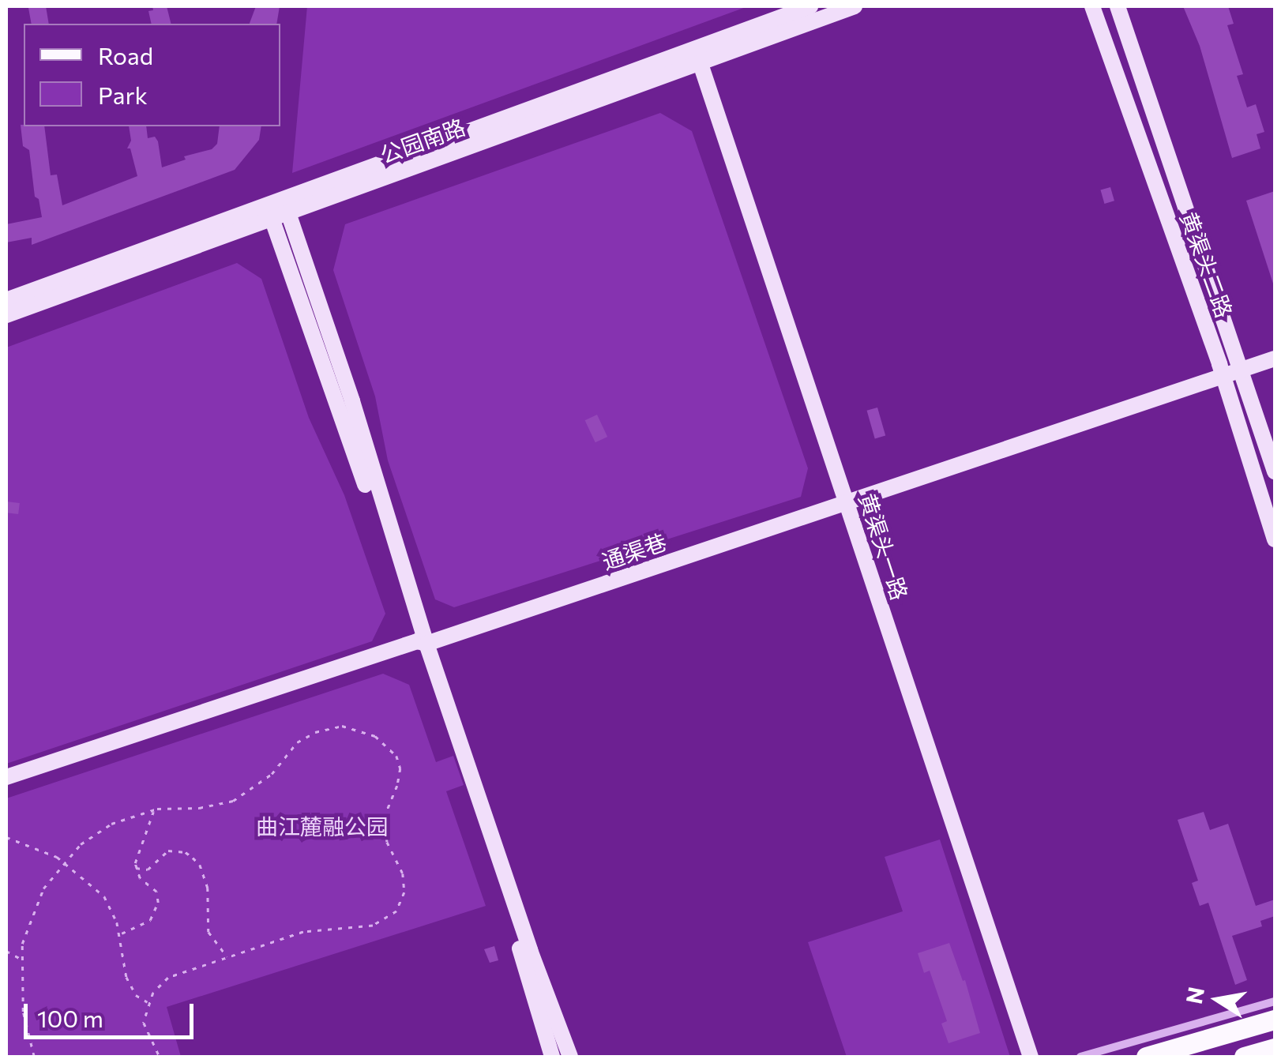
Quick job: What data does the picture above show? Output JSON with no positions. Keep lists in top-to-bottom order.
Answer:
{
  "streets": {
    "street": [
      "公园南路",
      "黄渠头二路",
      "黄渠头一路",
      "通渠巷"
    ]
  },
  "crossings": [
    ["公园南路", "黄渠头一路"],
    ["黄渠头二路", "通渠巷"],
    ["黄渠头一路", "通渠巷"]
  ],
  "parks": ["曲江麓融公园"],
  "legend": ["Road", "Park"],
  "scale_bar": "100 m",
  "north": "left"
}
